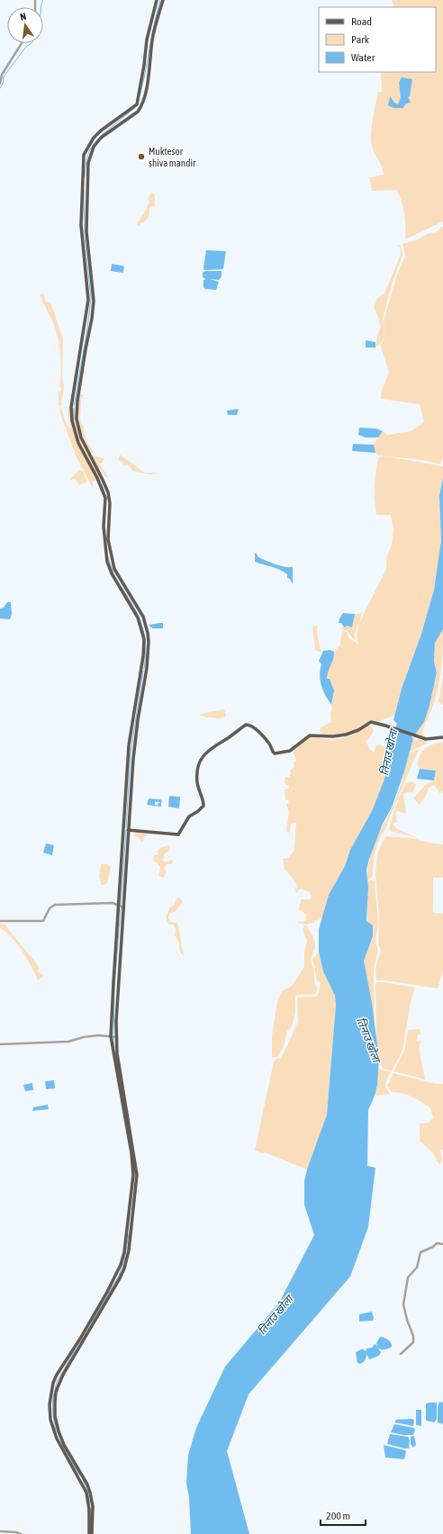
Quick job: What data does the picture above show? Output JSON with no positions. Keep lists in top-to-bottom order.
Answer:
{
  "water": ["तिनाउ खोला"],
  "places": ["Muktesor shiva mandir"],
  "legend": ["Road", "Park", "Water"],
  "scale_bar": "200 m",
  "north": "top"
}
